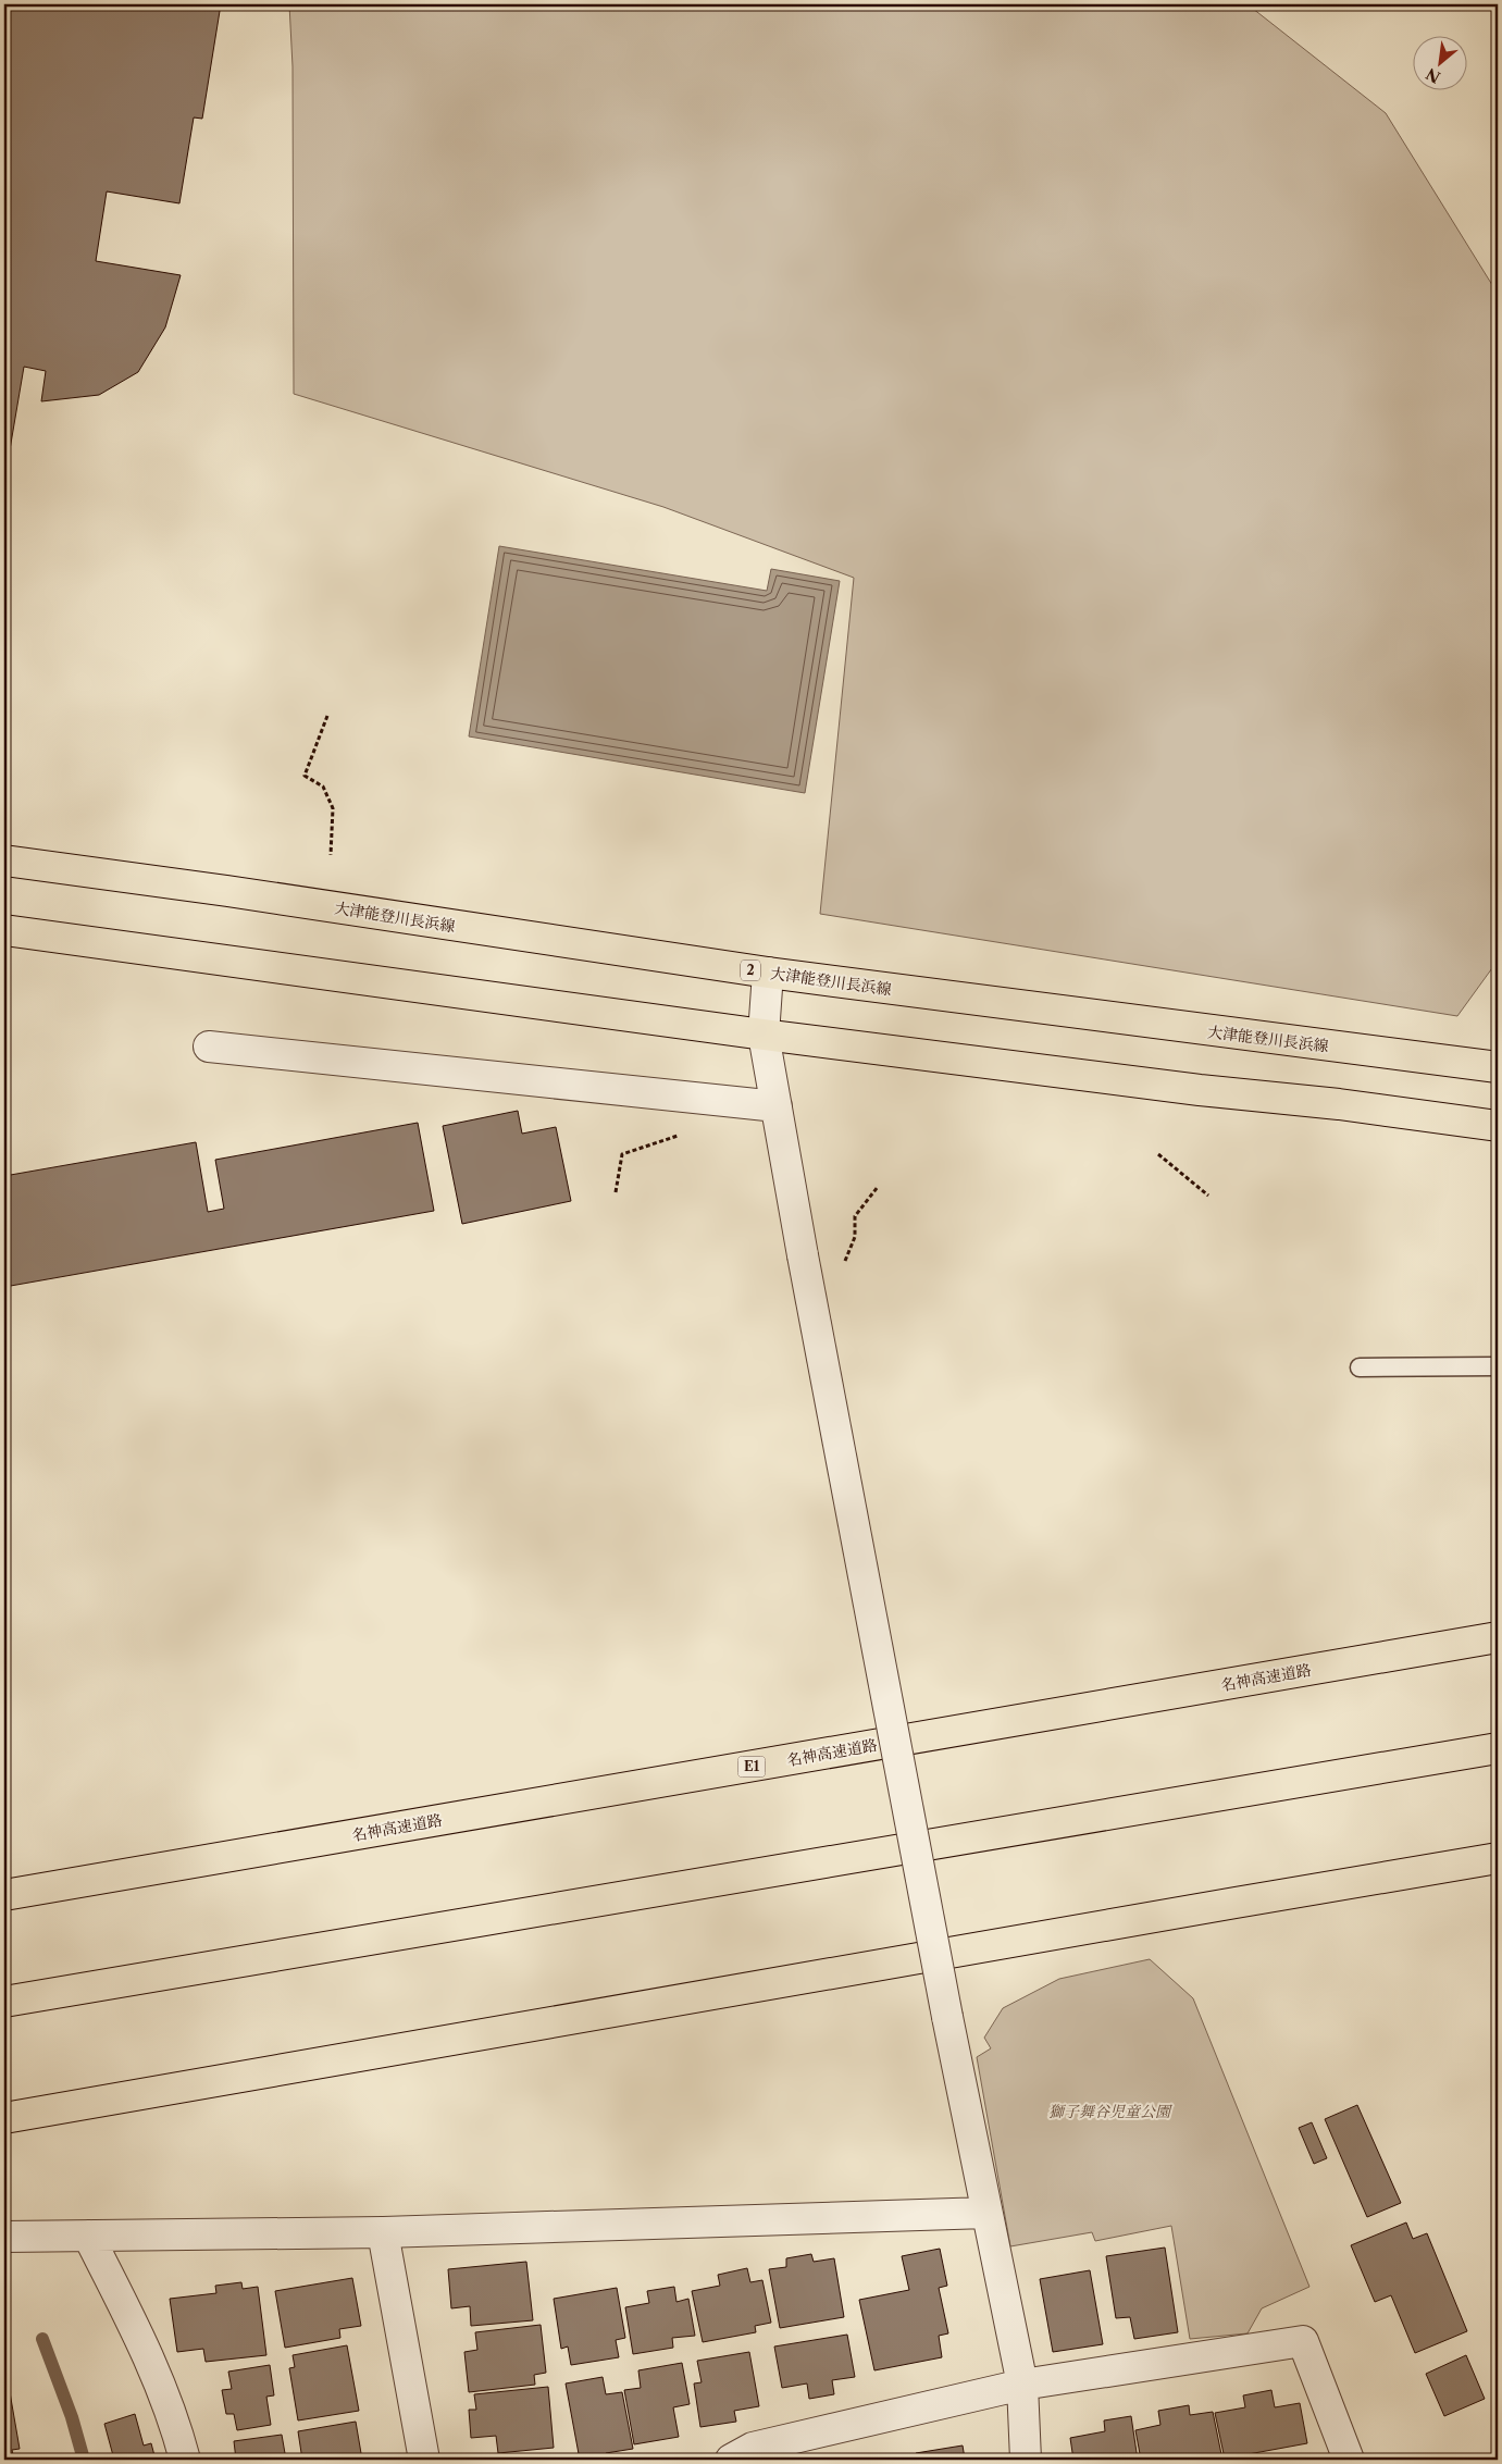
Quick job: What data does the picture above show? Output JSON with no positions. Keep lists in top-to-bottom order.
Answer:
{
  "streets": {
    "main road": [
      "大津能登川長浜線",
      "2",
      "名神高速道路",
      "E1"
    ]
  },
  "parks": ["獅子舞谷児童公園"],
  "north": "bottom left"
}
